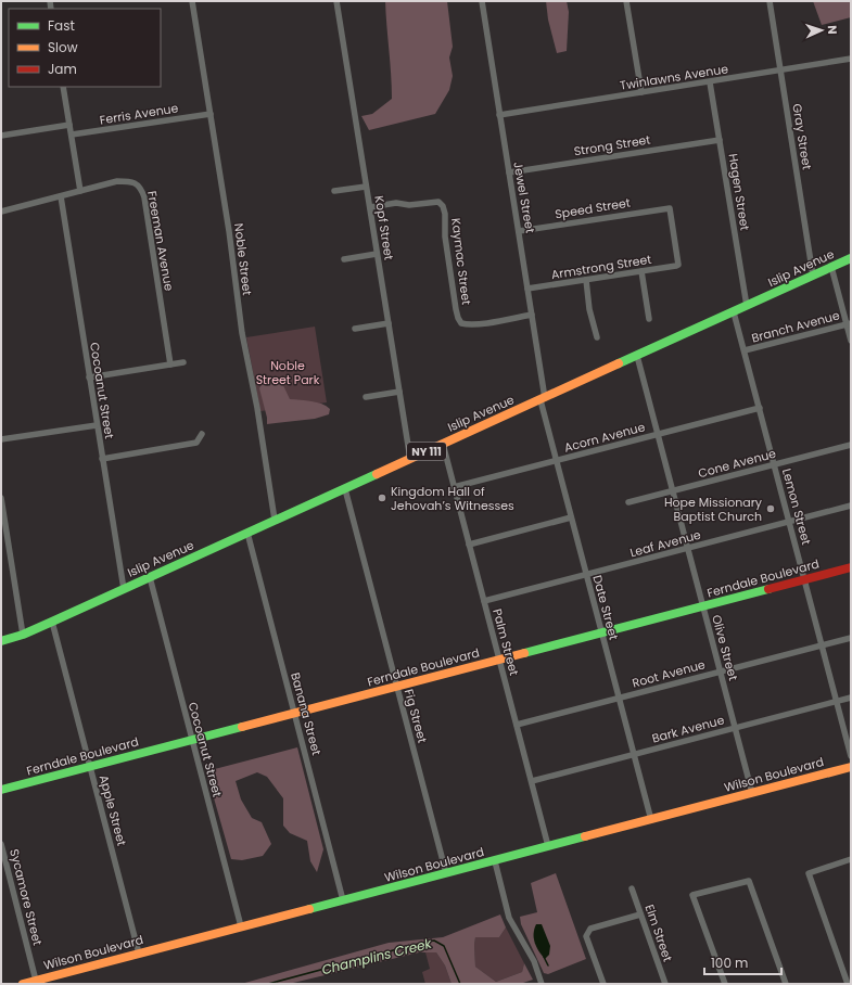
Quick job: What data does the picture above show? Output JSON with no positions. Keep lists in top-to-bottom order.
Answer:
{
  "streets": {
    "street": [
      "Twinlawns Avenue",
      "Ferris Avenue",
      "Gray Street",
      "Strong Street",
      "Hagen Street",
      "Jewel Street",
      "Speed Street",
      "Kopf Street",
      "Freeman Avenue",
      "Noble Street",
      "Kaymac Street",
      "Armstrong Street",
      "Islip Avenue",
      "Branch Avenue",
      "Cocoanut Street",
      "Acorn Avenue",
      "NY 111",
      "Cone Avenue",
      "Lemon Street",
      "Leaf Avenue",
      "Ferndale Boulevard",
      "Date Street",
      "Palm Street",
      "Olive Street",
      "Root Avenue",
      "Banana Street",
      "Fig Street",
      "Bark Avenue",
      "Wilson Boulevard",
      "Apple Street",
      "Sycamore Street",
      "Elm Street"
    ]
  },
  "crossings": [
    ["Twinlawns Avenue", "Gray Street"],
    ["Twinlawns Avenue", "Hagen Street"],
    ["Twinlawns Avenue", "Jewel Street"],
    ["Ferris Avenue", "Noble Street"],
    ["Gray Street", "Islip Avenue"],
    ["Strong Street", "Hagen Street"],
    ["Strong Street", "Jewel Street"],
    ["Hagen Street", "Islip Avenue"],
    ["Jewel Street", "Speed Street"],
    ["Jewel Street", "Kaymac Street"],
    ["Jewel Street", "Armstrong Street"],
    ["Jewel Street", "Islip Avenue"],
    ["Jewel Street", "Date Street"],
    ["Speed Street", "Armstrong Street"],
    ["Kopf Street", "Kaymac Street"],
    ["Kopf Street", "Islip Avenue"],
    ["Freeman Avenue", "Cocoanut Street"],
    ["Noble Street", "Islip Avenue"],
    ["Islip Avenue", "Cocoanut Street"],
    ["Islip Avenue", "Lemon Street"],
    ["Islip Avenue", "Date Street"],
    ["Islip Avenue", "Palm Street"],
    ["Islip Avenue", "Olive Street"],
    ["Islip Avenue", "Banana Street"],
    ["Islip Avenue", "Fig Street"],
    ["Islip Avenue", "Apple Street"],
    ["Branch Avenue", "Lemon Street"],
    ["Cocoanut Street", "Ferndale Boulevard"],
    ["Cocoanut Street", "Wilson Boulevard"],
    ["Acorn Avenue", "Lemon Street"],
    ["Acorn Avenue", "Date Street"],
    ["Acorn Avenue", "Palm Street"],
    ["Acorn Avenue", "Olive Street"],
    ["Cone Avenue", "Lemon Street"],
    ["Cone Avenue", "Olive Street"],
    ["Lemon Street", "Leaf Avenue"],
    ["Lemon Street", "Ferndale Boulevard"],
    ["Lemon Street", "Root Avenue"],
    ["Lemon Street", "Bark Avenue"],
    ["Leaf Avenue", "Date Street"],
    ["Leaf Avenue", "Palm Street"],
    ["Leaf Avenue", "Olive Street"],
    ["Ferndale Boulevard", "Date Street"],
    ["Ferndale Boulevard", "Palm Street"],
    ["Ferndale Boulevard", "Olive Street"],
    ["Ferndale Boulevard", "Banana Street"],
    ["Ferndale Boulevard", "Fig Street"],
    ["Ferndale Boulevard", "Apple Street"],
    ["Date Street", "Root Avenue"],
    ["Date Street", "Bark Avenue"],
    ["Date Street", "Wilson Boulevard"],
    ["Palm Street", "Root Avenue"],
    ["Palm Street", "Bark Avenue"],
    ["Palm Street", "Wilson Boulevard"],
    ["Olive Street", "Root Avenue"],
    ["Olive Street", "Bark Avenue"],
    ["Olive Street", "Wilson Boulevard"],
    ["Banana Street", "Wilson Boulevard"],
    ["Fig Street", "Wilson Boulevard"],
    ["Wilson Boulevard", "Apple Street"],
    ["Wilson Boulevard", "Sycamore Street"]
  ],
  "water": ["Champlins Creek"],
  "parks": ["Noble Street Park"],
  "places": ["Kingdom Hall of Jehovah’s Witnesses", "Hope Missionary Baptist Church"],
  "legend": ["Fast", "Slow", "Jam"],
  "scale_bar": "100 m",
  "north": "right"
}
